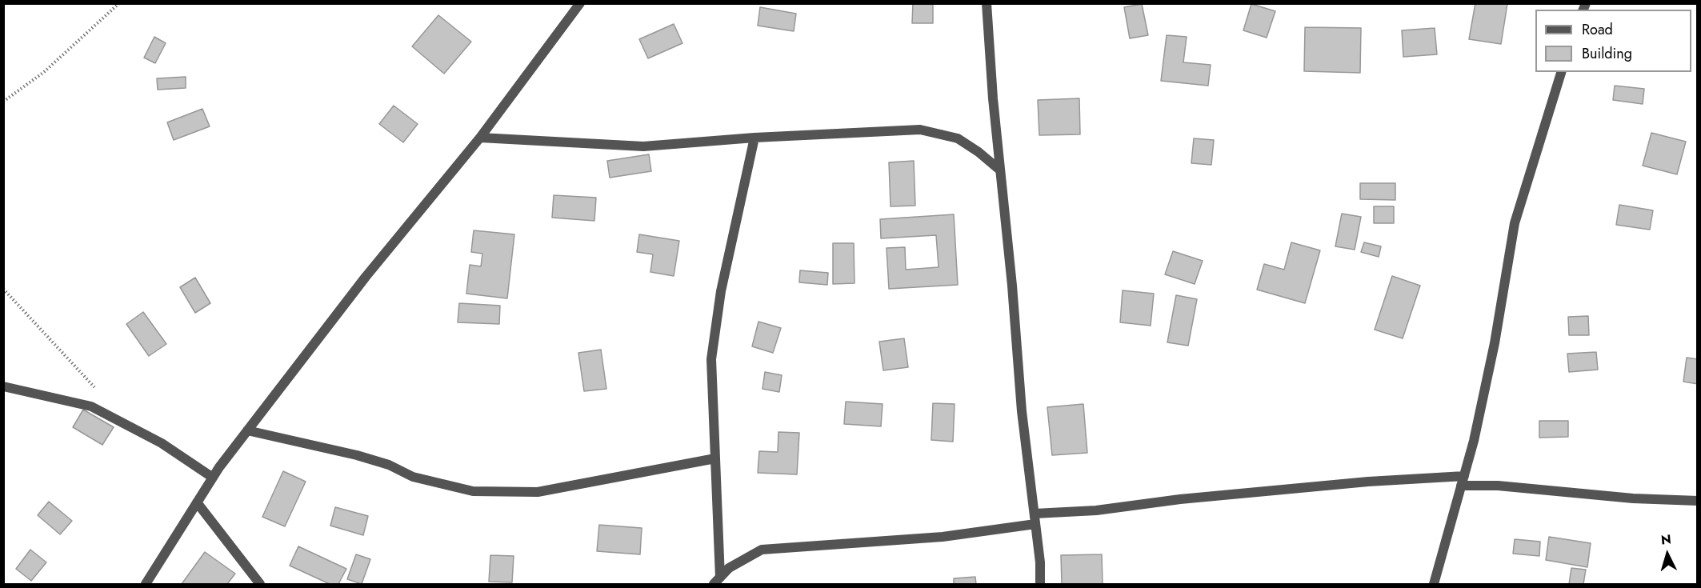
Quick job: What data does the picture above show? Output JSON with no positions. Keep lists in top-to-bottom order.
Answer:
{
  "legend": ["Road", "Building"],
  "north": "top"
}
